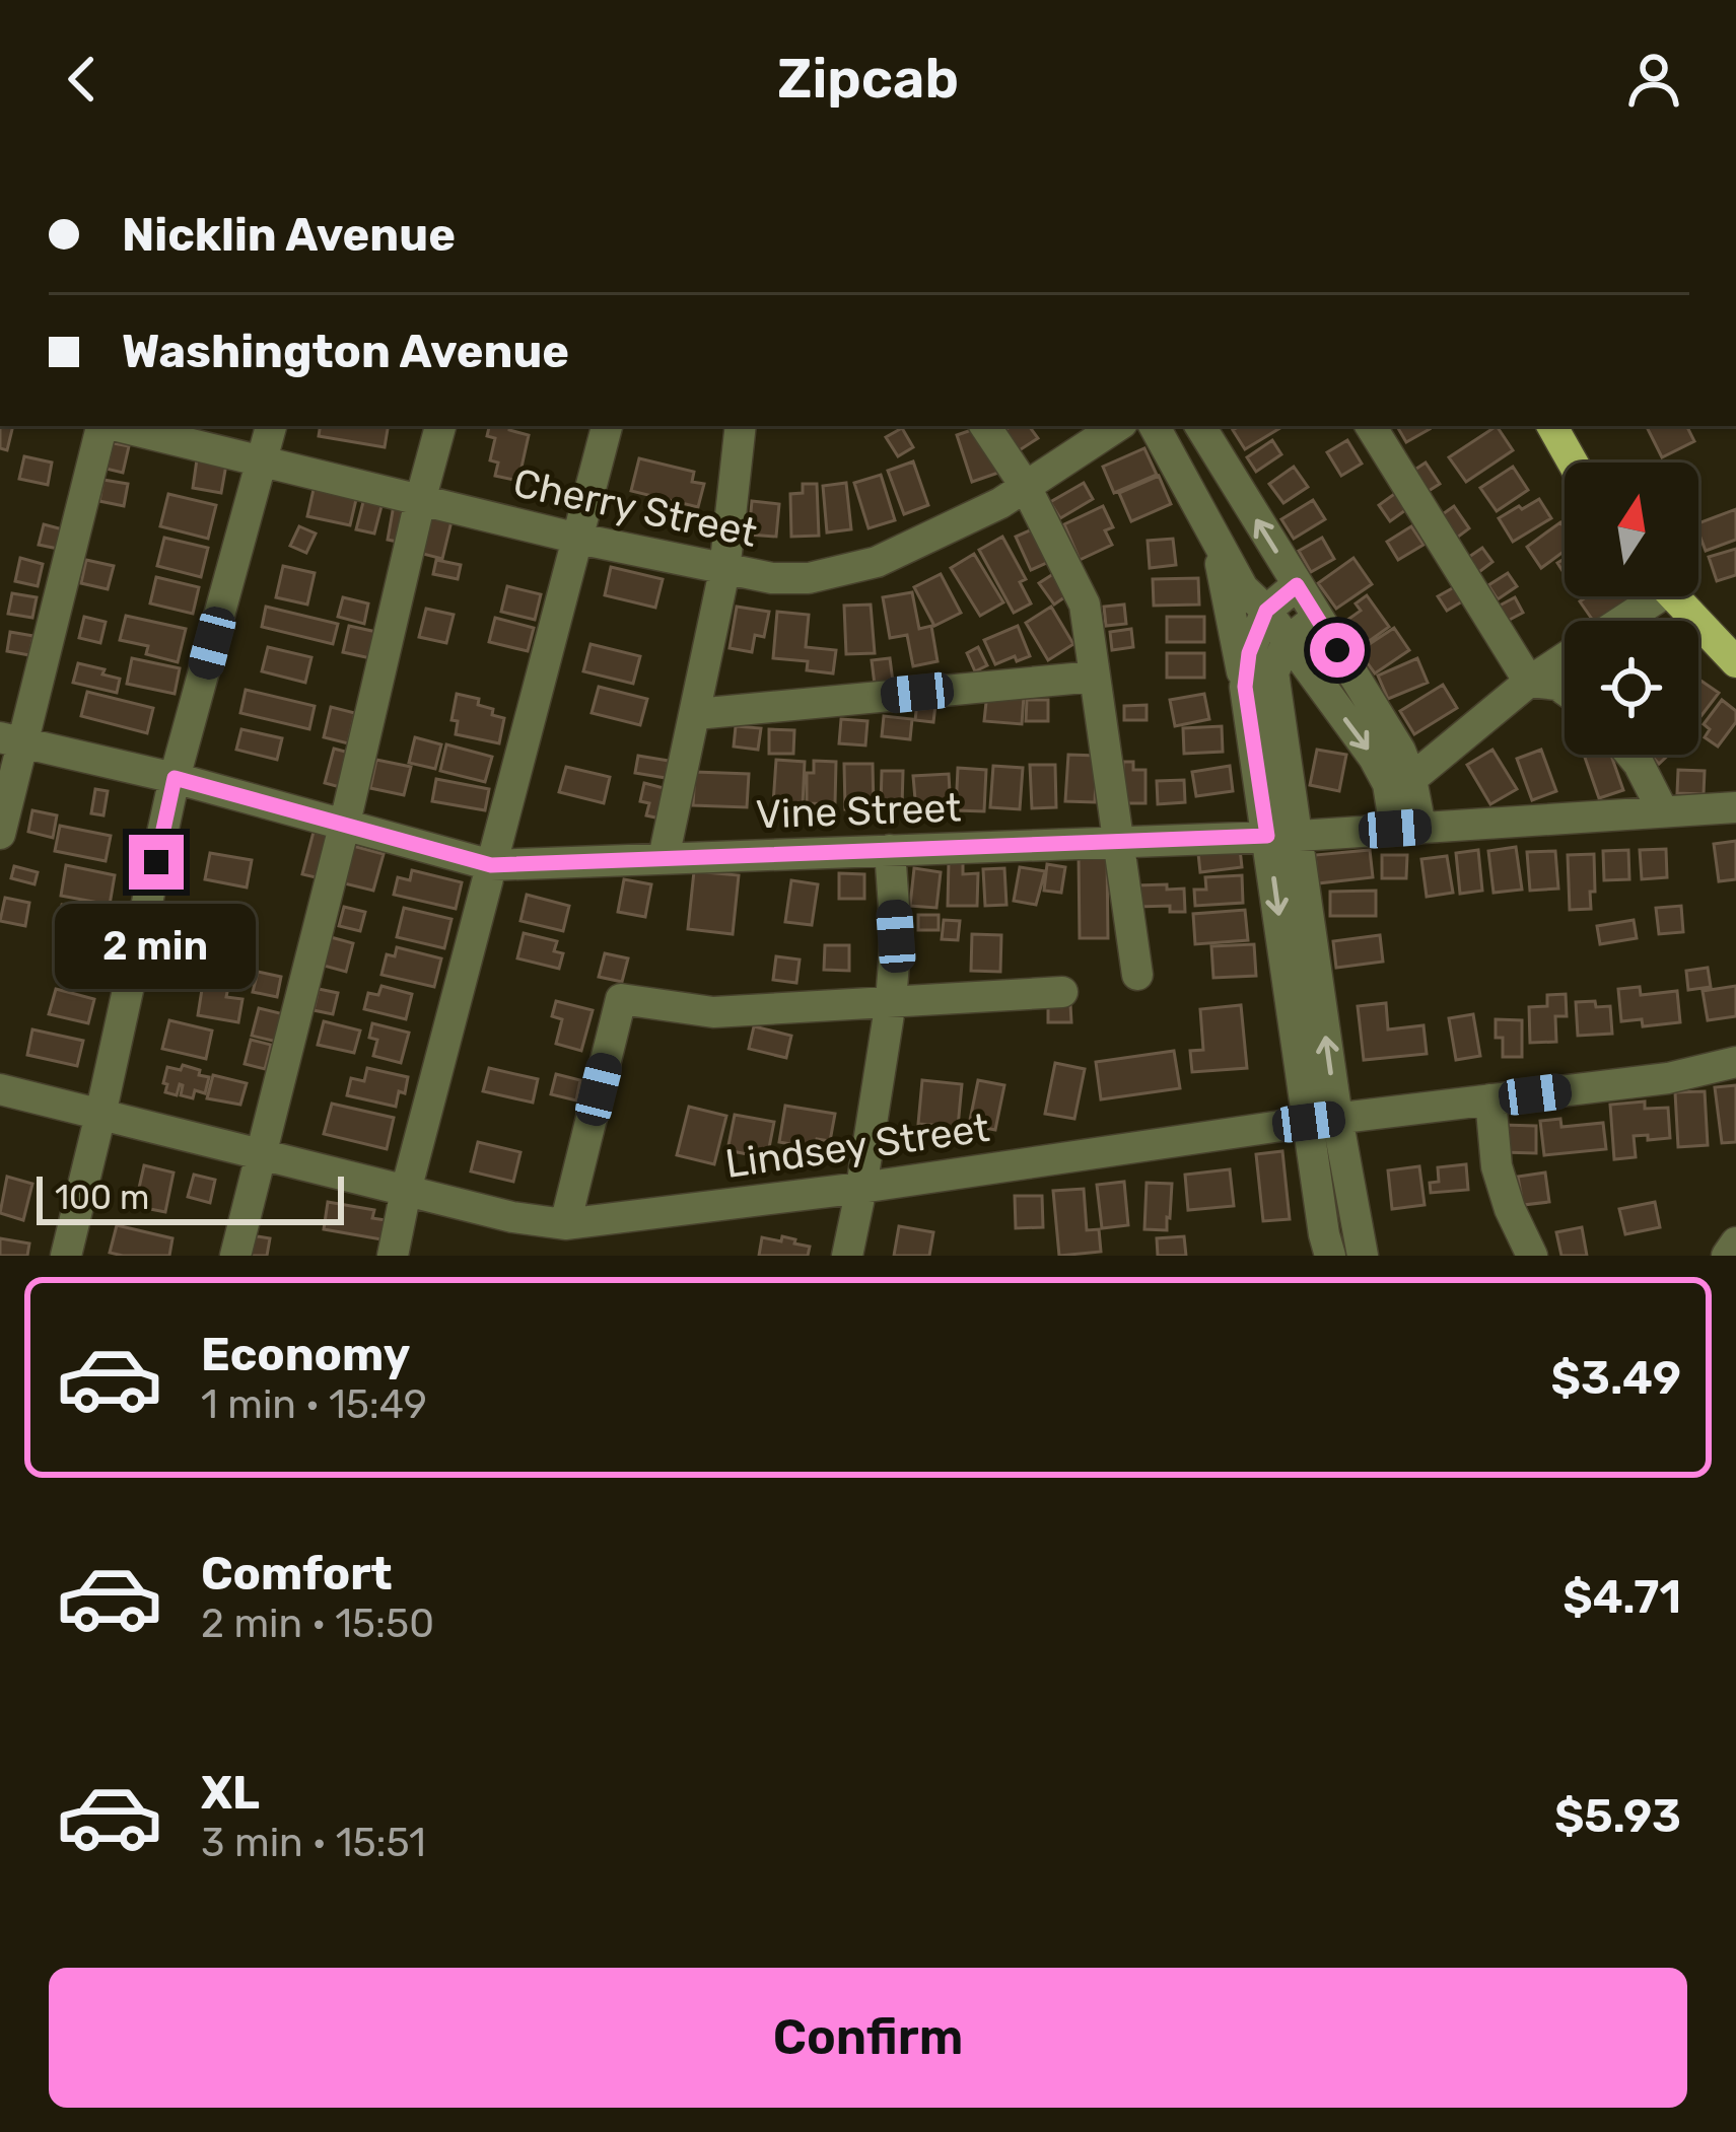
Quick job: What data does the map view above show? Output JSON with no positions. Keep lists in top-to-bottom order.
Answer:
{
  "streets": {
    "street": ["Cherry Street", "Vine Street", "Lindsey Street"]
  },
  "scale_bar": "100 m",
  "north": "top",
  "page": {
    "header": "Zipcab",
    "banner": ["Nicklin Avenue", "Washington Avenue"],
    "bubble": "2 min",
    "scale": "100 m",
    "list": [
      {
        "name": "Economy",
        "note": "1 min · 15:49",
        "value": "$3.49"
      },
      {
        "name": "Comfort",
        "note": "2 min · 15:50",
        "value": "$4.71"
      },
      {
        "name": "XL",
        "note": "3 min · 15:51",
        "value": "$5.93"
      }
    ],
    "buttons": "Confirm"
  }
}
